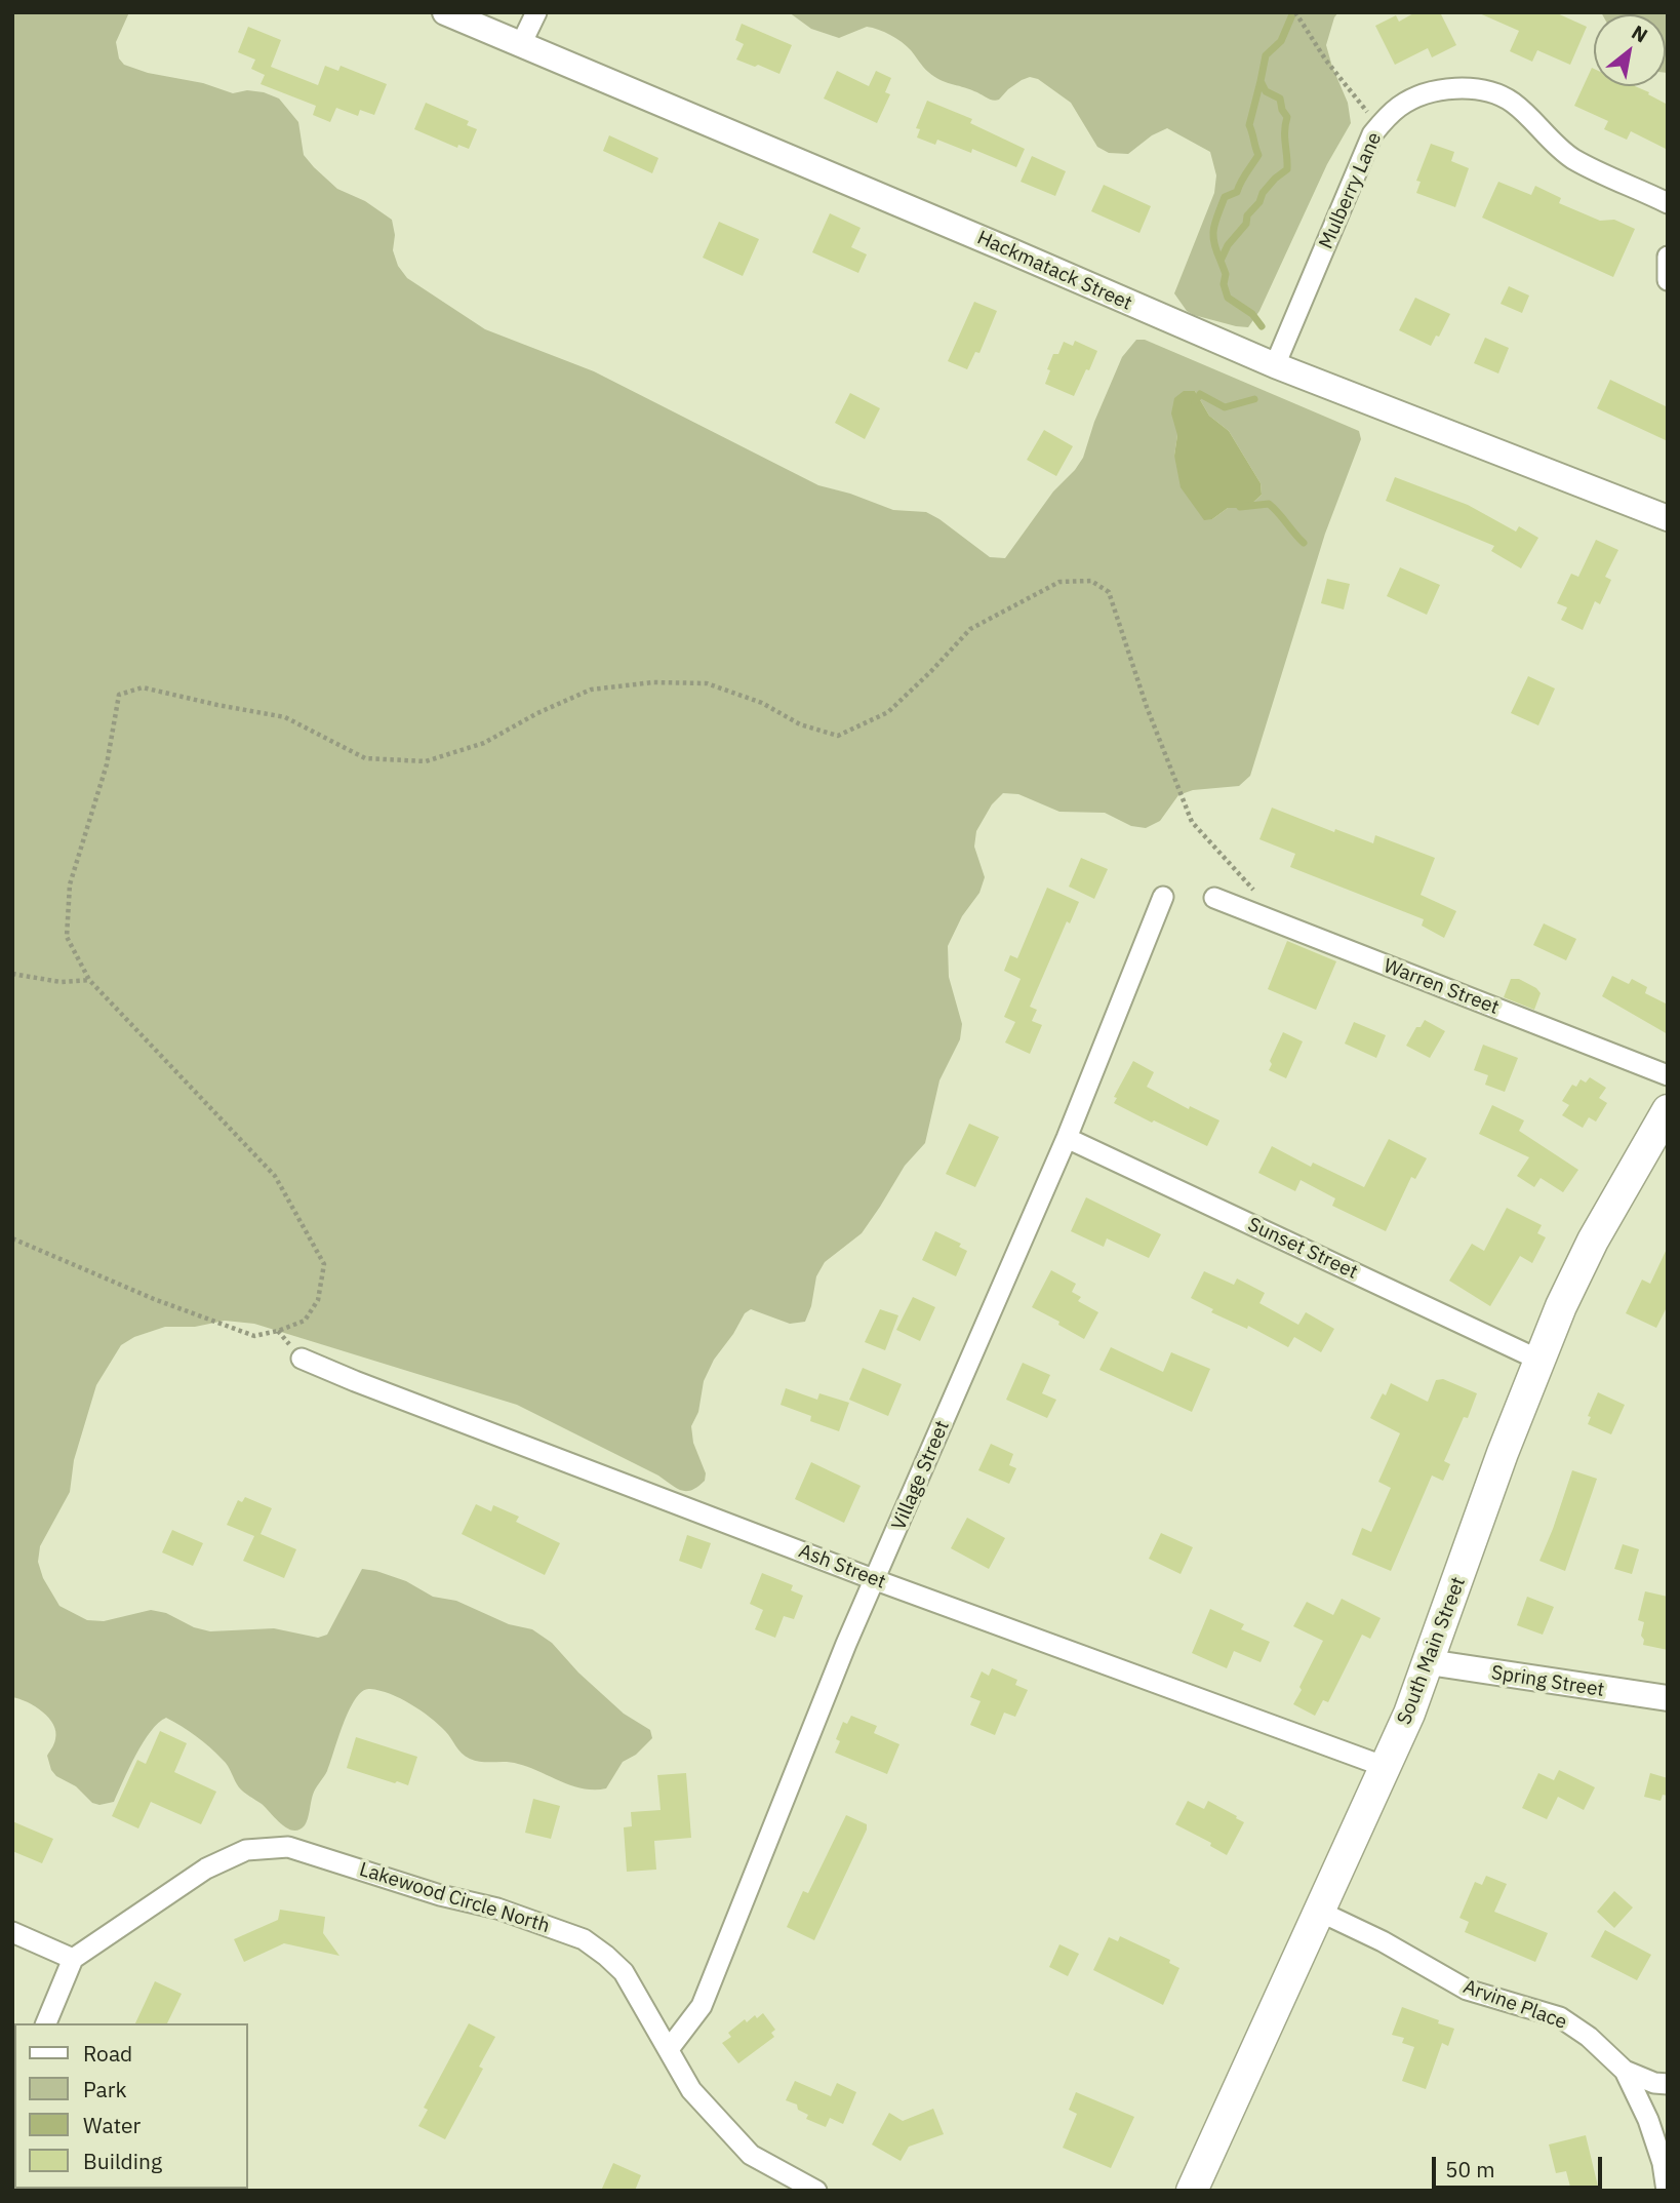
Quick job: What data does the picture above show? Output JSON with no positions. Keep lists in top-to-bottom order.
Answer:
{
  "streets": {
    "main road": ["South Main Street"],
    "street": [
      "Mulberry Lane",
      "Hackmatack Street",
      "Warren Street",
      "Sunset Street",
      "Village Street",
      "Ash Street",
      "Spring Street",
      "Lakewood Circle North",
      "Arvine Place"
    ]
  },
  "crossings": [
    ["Mulberry Lane", "Hackmatack Street"],
    ["Sunset Street", "Village Street"],
    ["Sunset Street", "South Main Street"],
    ["Village Street", "Ash Street"],
    ["Village Street", "Lakewood Circle North"],
    ["Ash Street", "South Main Street"],
    ["South Main Street", "Spring Street"],
    ["South Main Street", "Arvine Place"]
  ],
  "legend": [
    "Road",
    "Park",
    "Water",
    "Building"
  ],
  "scale_bar": "50 m",
  "north": "top right"
}
